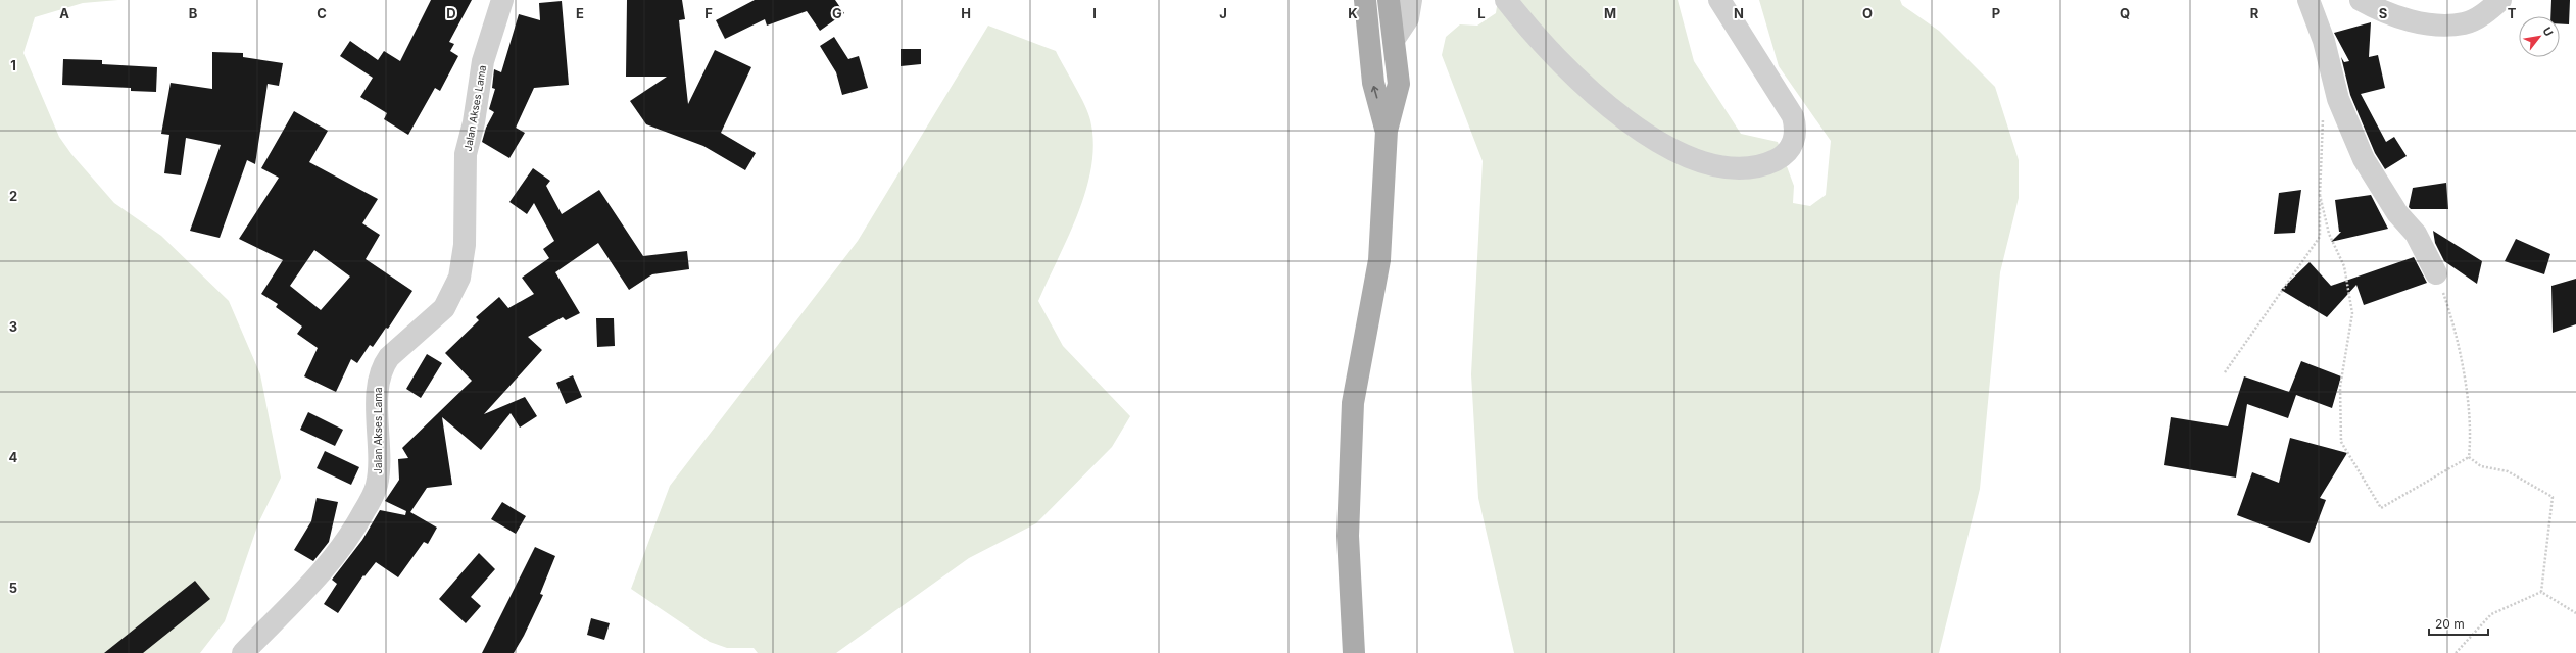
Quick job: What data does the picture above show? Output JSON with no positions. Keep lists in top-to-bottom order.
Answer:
{
  "streets": {
    "street": ["Jalan Akses Lama"]
  },
  "scale_bar": "20 m",
  "north": "top right",
  "grid": {
    "columns": [
      "A",
      "B",
      "C",
      "D",
      "E",
      "F",
      "G",
      "H",
      "I",
      "J",
      "K",
      "L",
      "M",
      "N",
      "O",
      "P",
      "Q",
      "R",
      "S",
      "T"
    ],
    "rows": [
      "1",
      "2",
      "3",
      "4",
      "5"
    ]
  }
}
